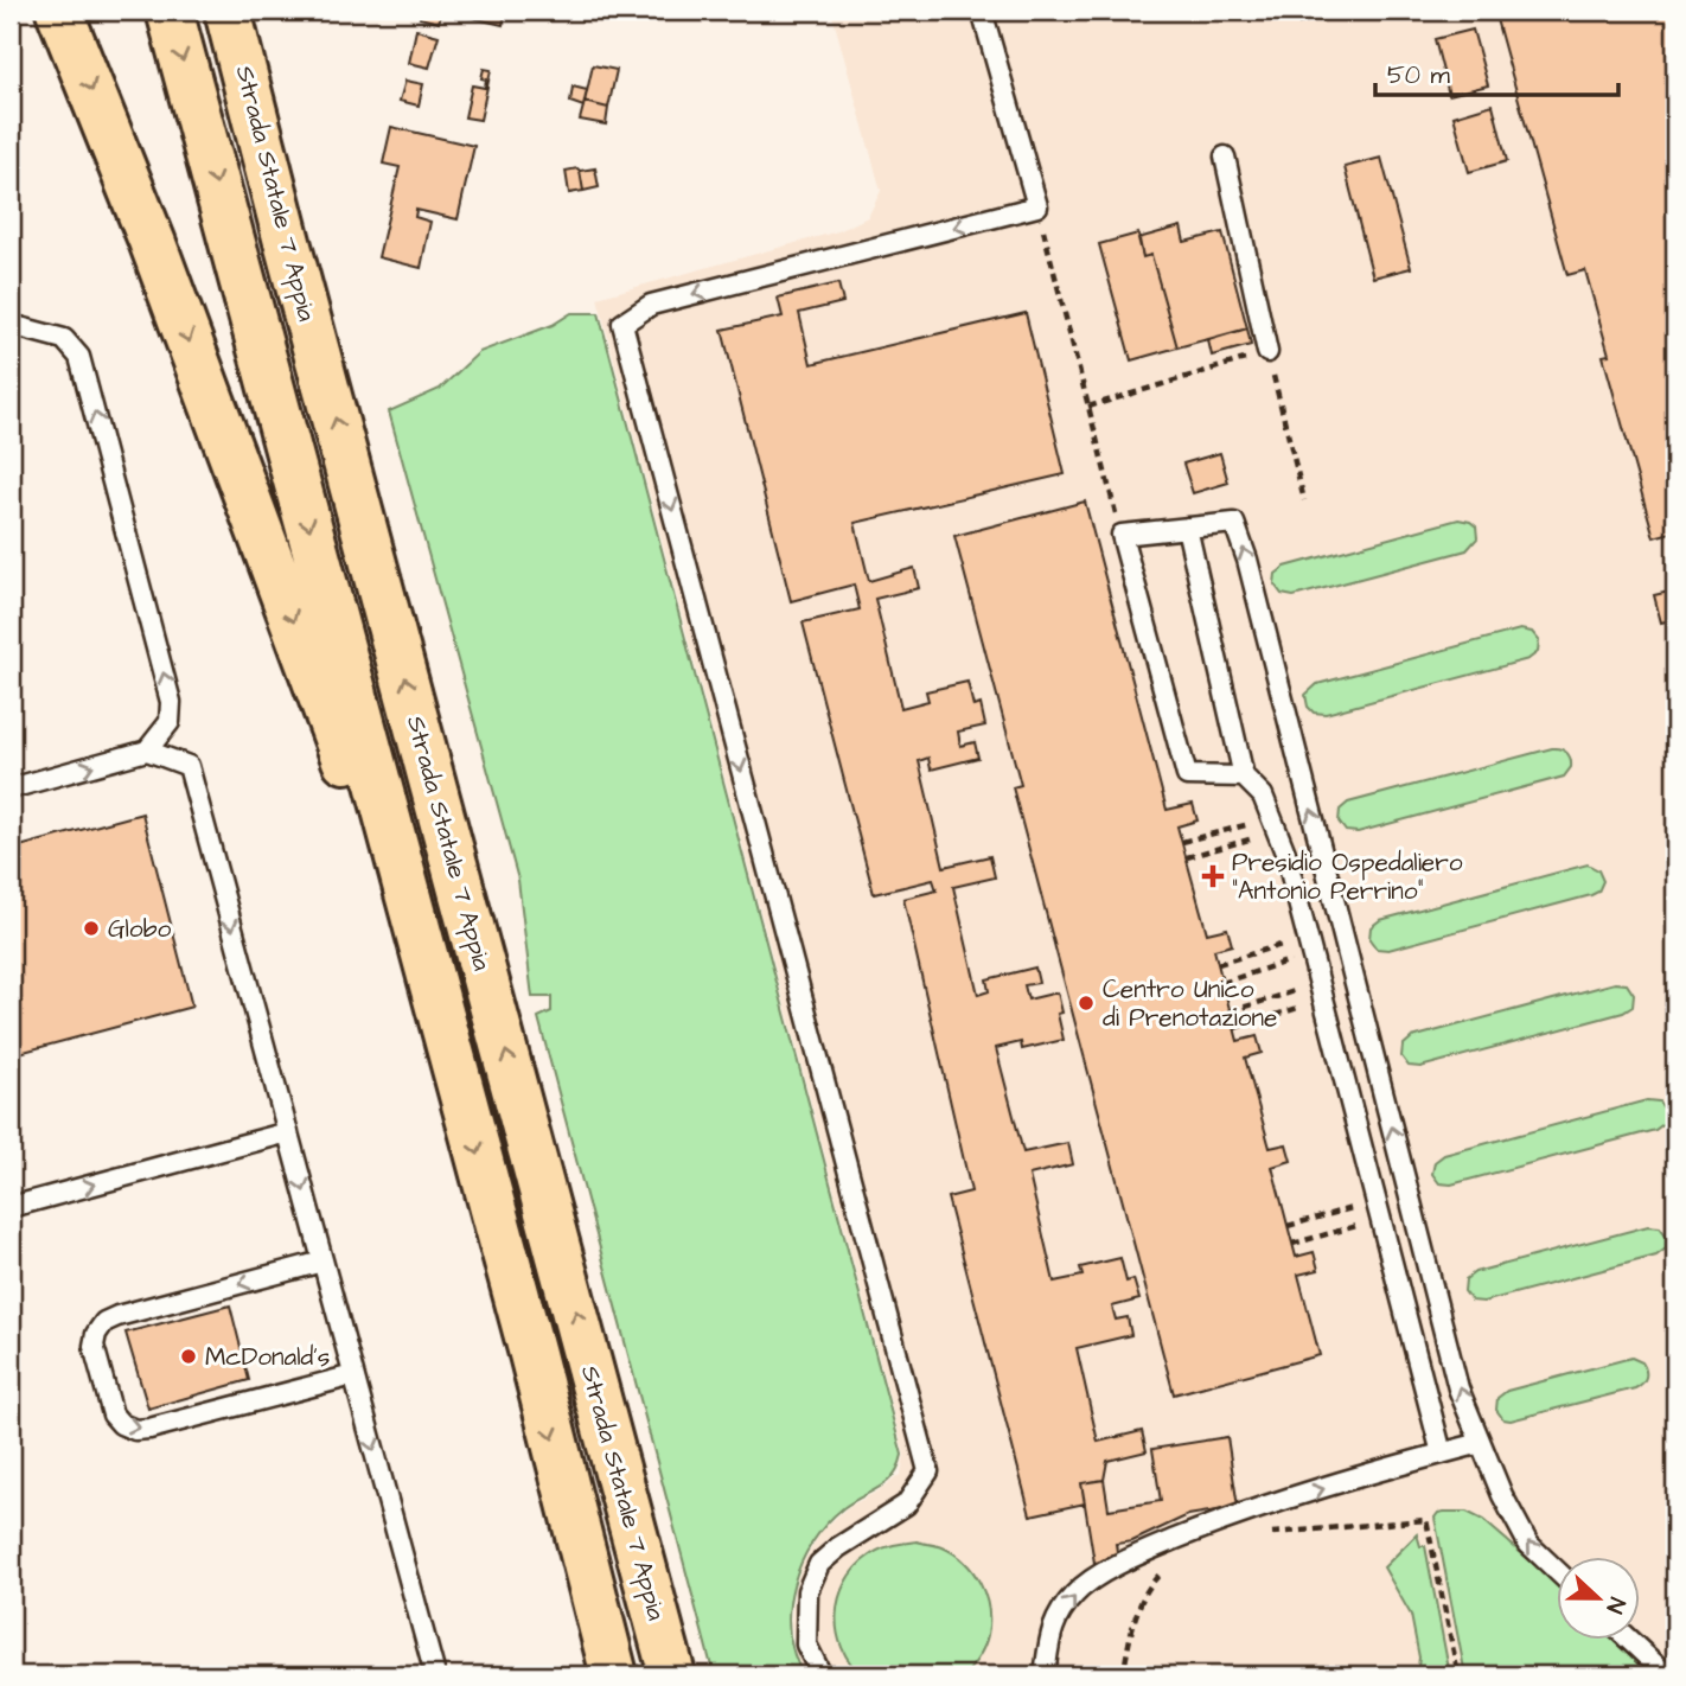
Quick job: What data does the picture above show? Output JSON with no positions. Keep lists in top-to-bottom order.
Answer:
{
  "streets": {
    "highway": ["Strada Statale 7 Appia"]
  },
  "places": {
    "health": ["Presidio Ospedaliero \"Antonio Perrino\""],
    "other": ["Globo", "Centro Unico di Prenotazione", "McDonald's"]
  },
  "scale_bar": "50 m",
  "north": "right"
}
